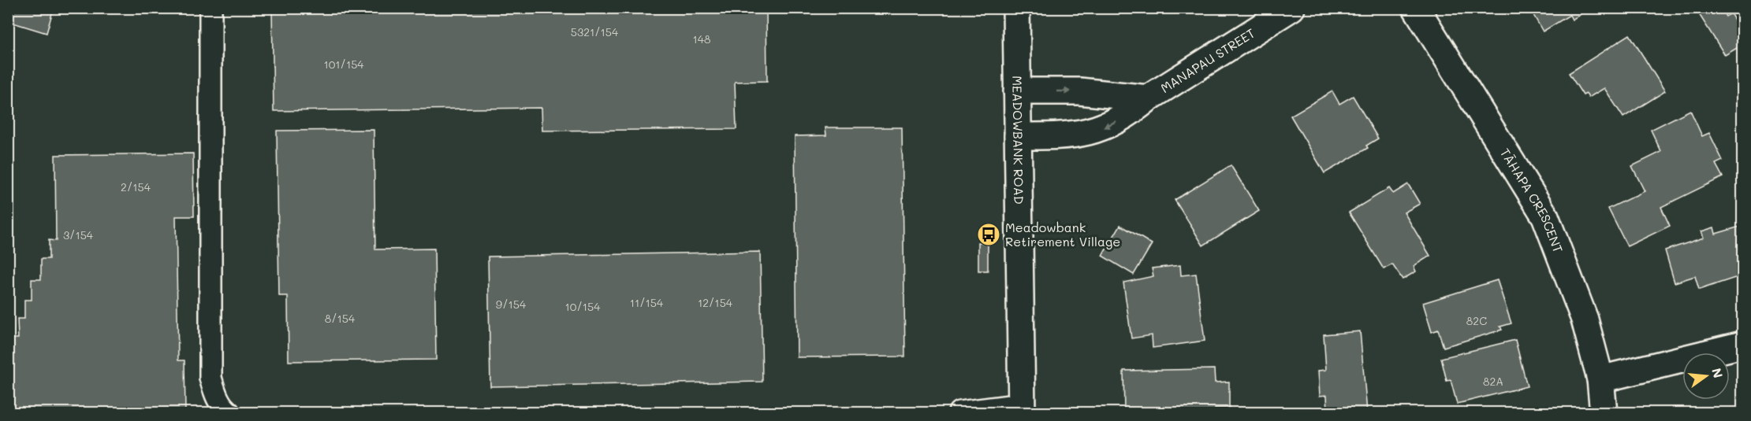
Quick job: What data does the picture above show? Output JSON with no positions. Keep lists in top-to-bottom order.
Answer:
{
  "streets": {
    "street": ["MANAPAU STREET", "MEADOWBANK ROAD", "TĀHAPA CRESCENT"]
  },
  "crossings": [
    ["MANAPAU STREET", "MEADOWBANK ROAD"]
  ],
  "places": {
    "bus stop": ["Meadowbank Retirement Village"]
  },
  "house_numbers": [
    "5321/154",
    "148",
    "101/154",
    "2/154",
    "3/154",
    "11/154",
    "12/154",
    "9/154",
    "10/154",
    "8/154",
    "82C",
    "82A"
  ],
  "north": "right"
}
